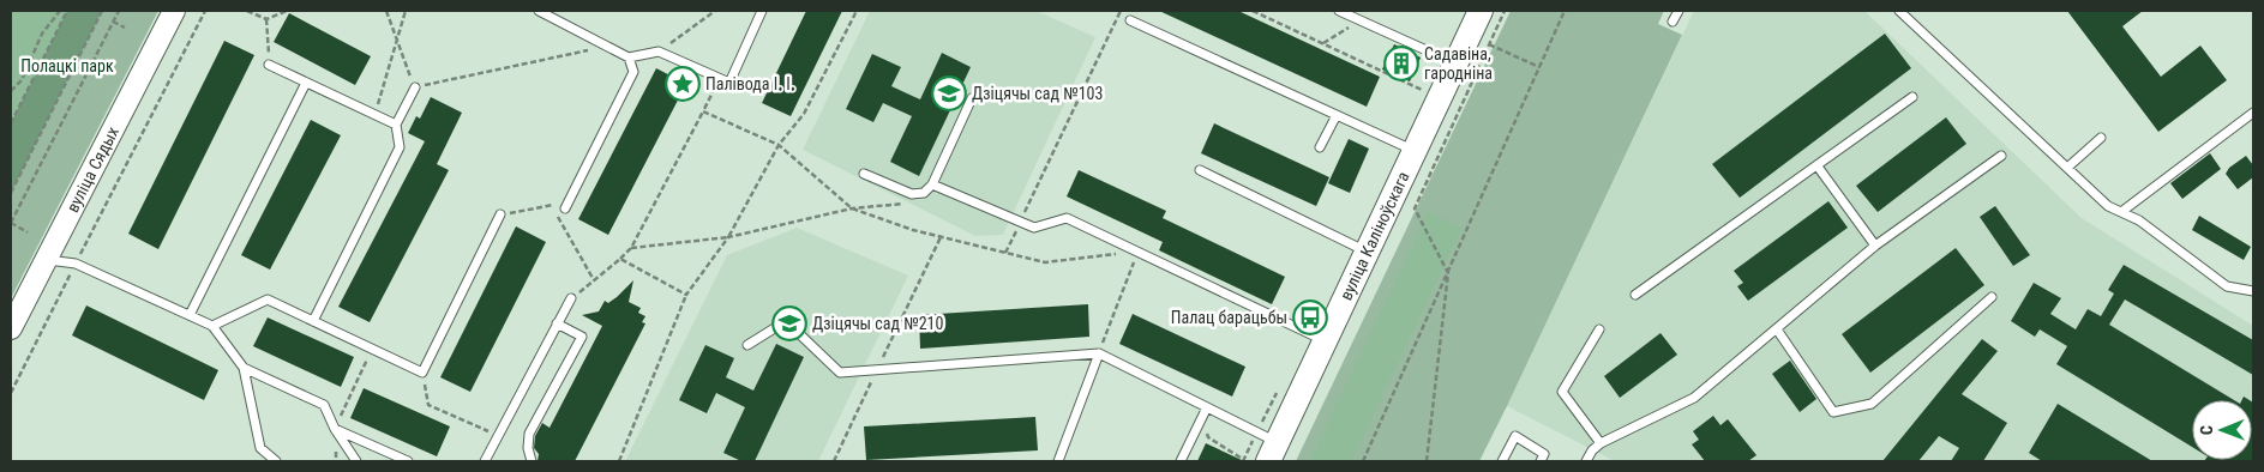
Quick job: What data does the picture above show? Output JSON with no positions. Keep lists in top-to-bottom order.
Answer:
{
  "streets": {
    "main road": ["вуліца Каліноўскага"],
    "street": ["вуліца Сядых"]
  },
  "parks": ["Полацкі парк"],
  "places": {
    "building": ["Садавіна, гародніна"],
    "place": ["Палівода І. І."],
    "school or university": ["Дзіцячы сад №103", "Дзіцячы сад №210"],
    "bus stop": ["Палац барацьбы"]
  },
  "north": "left"
}
